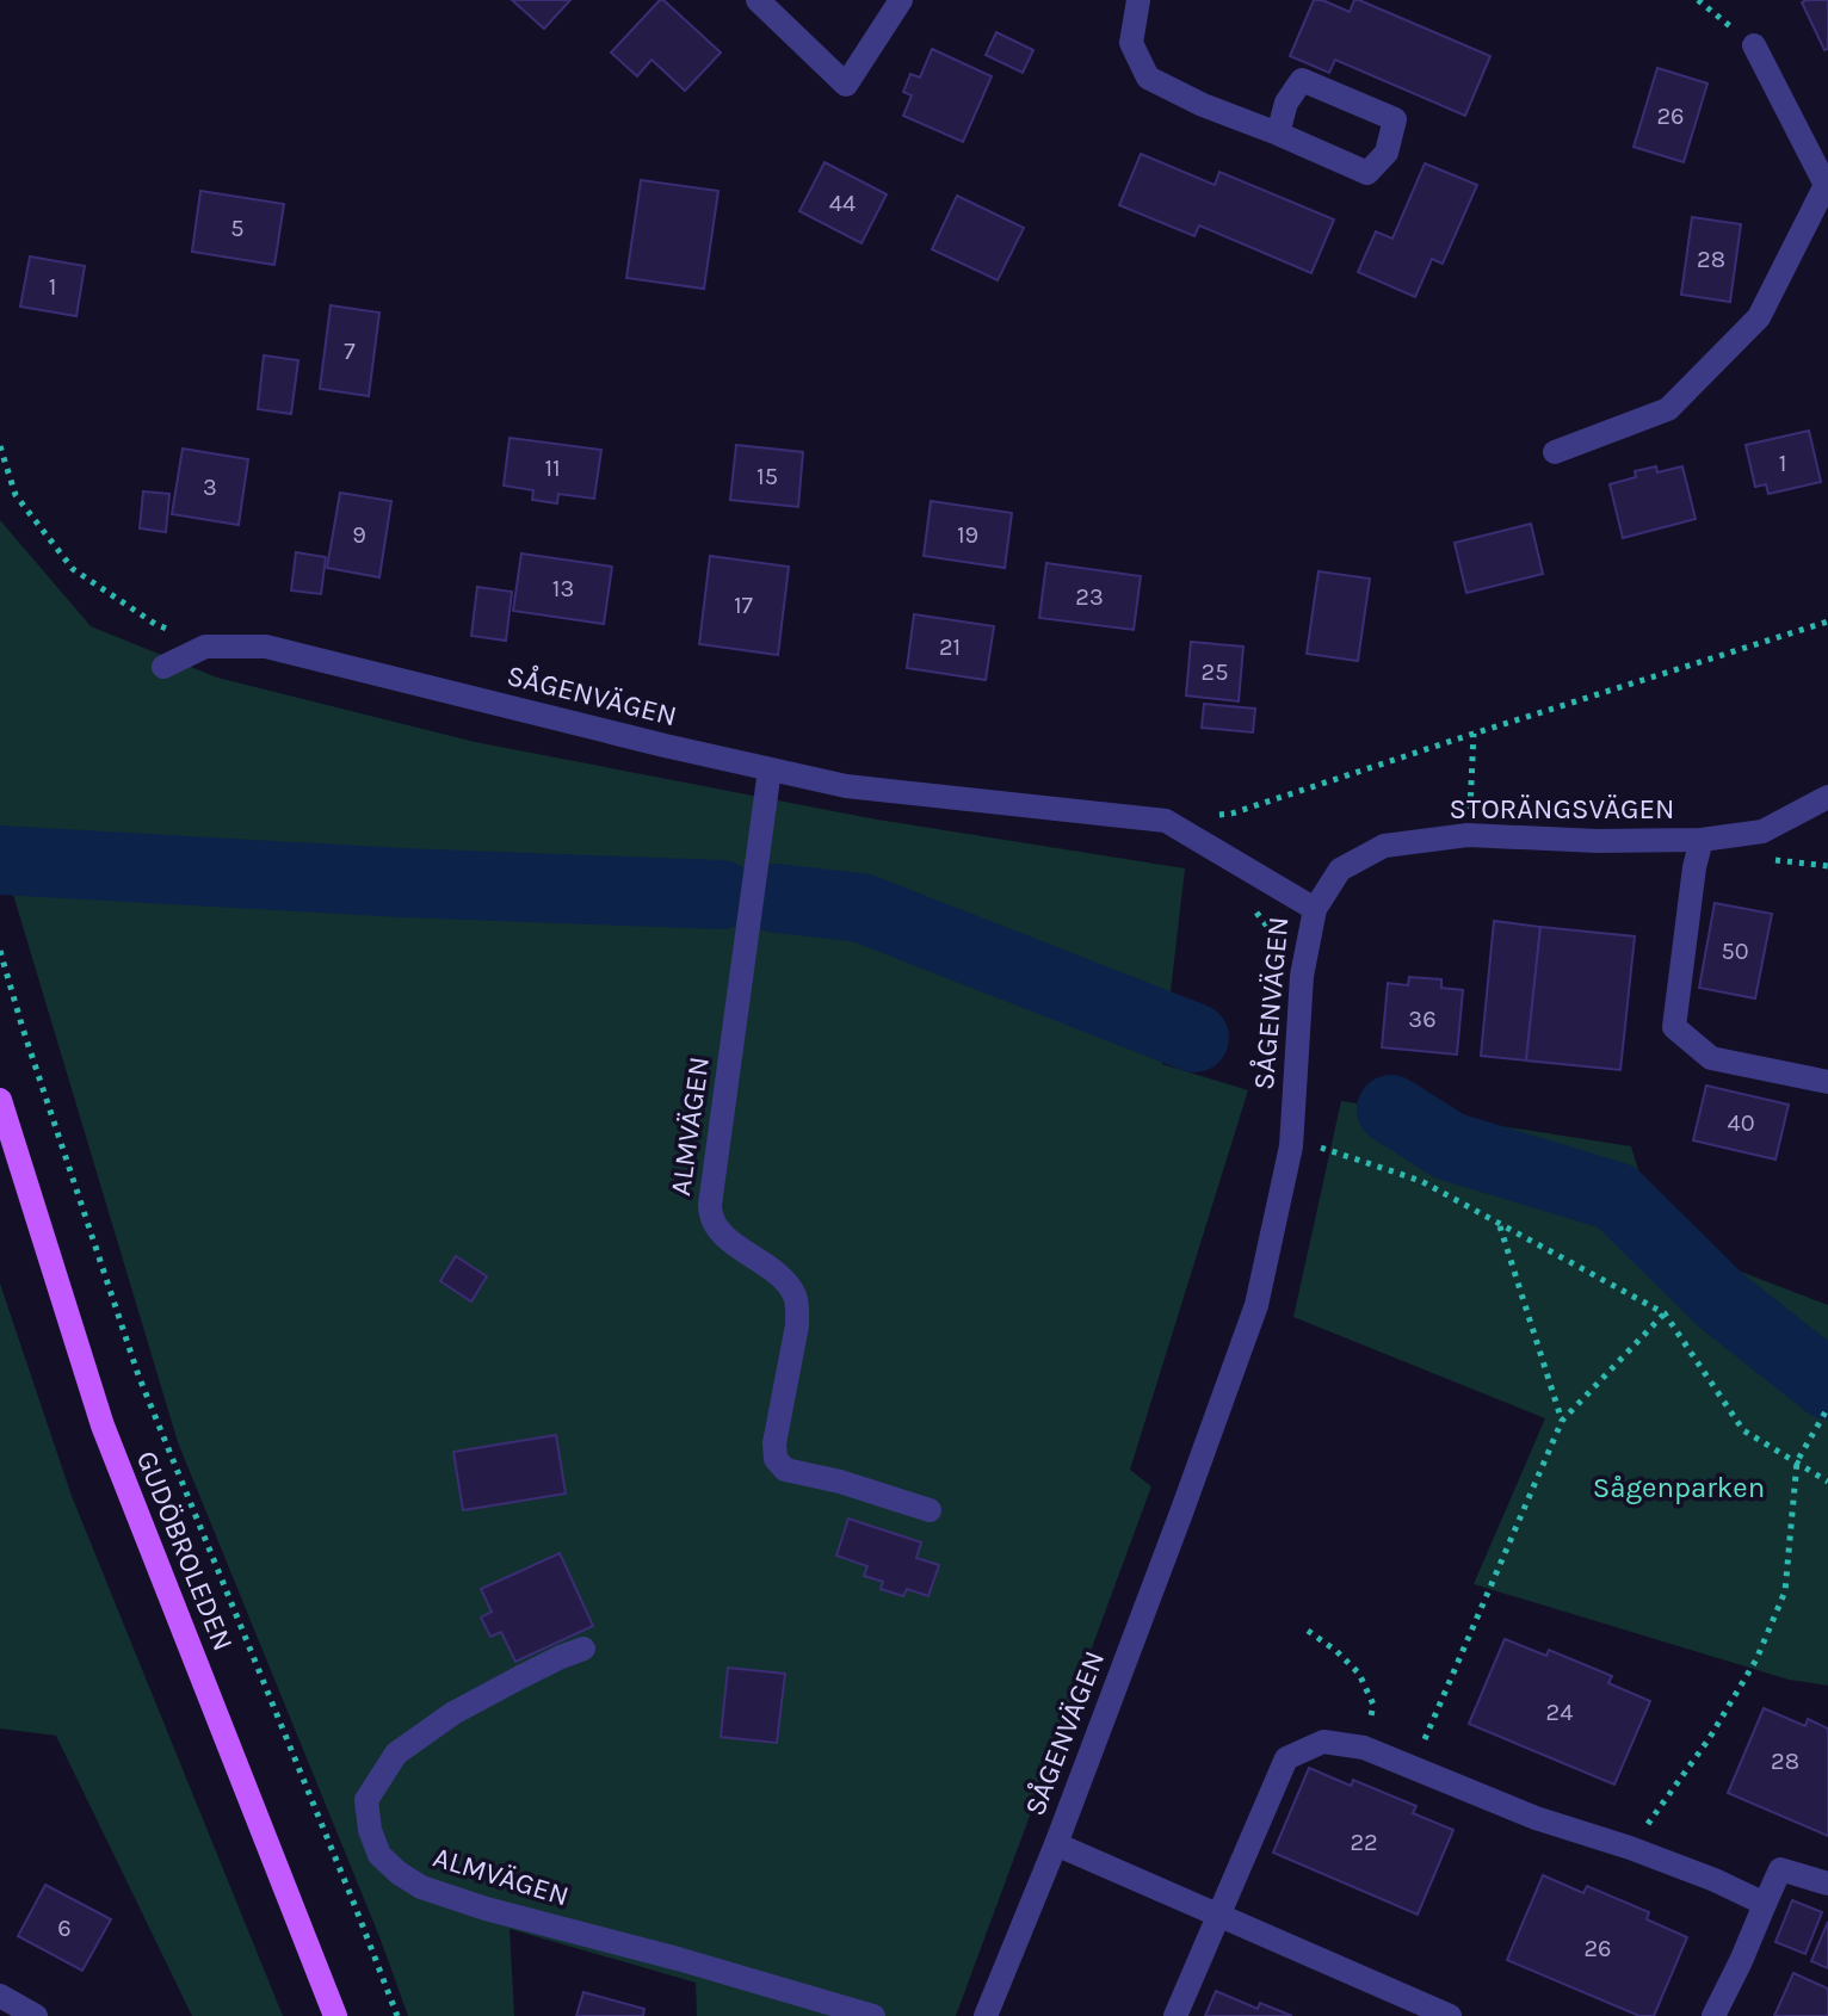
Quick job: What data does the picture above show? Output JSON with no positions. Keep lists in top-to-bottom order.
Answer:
{
  "streets": {
    "main road": ["GUDÖBROLEDEN"],
    "street": ["SÅGENVÄGEN", "STORÄNGSVÄGEN", "ALMVÄGEN"]
  },
  "crossings": [
    ["SÅGENVÄGEN", "STORÄNGSVÄGEN"],
    ["SÅGENVÄGEN", "ALMVÄGEN"]
  ],
  "parks": ["Sågenparken"],
  "house_numbers": [
    "26",
    "44",
    "5",
    "28",
    "1",
    "7",
    "1",
    "11",
    "15",
    "3",
    "9",
    "19",
    "13",
    "23",
    "17",
    "21",
    "25",
    "50",
    "36",
    "40",
    "24",
    "28",
    "22",
    "6",
    "26"
  ]
}
